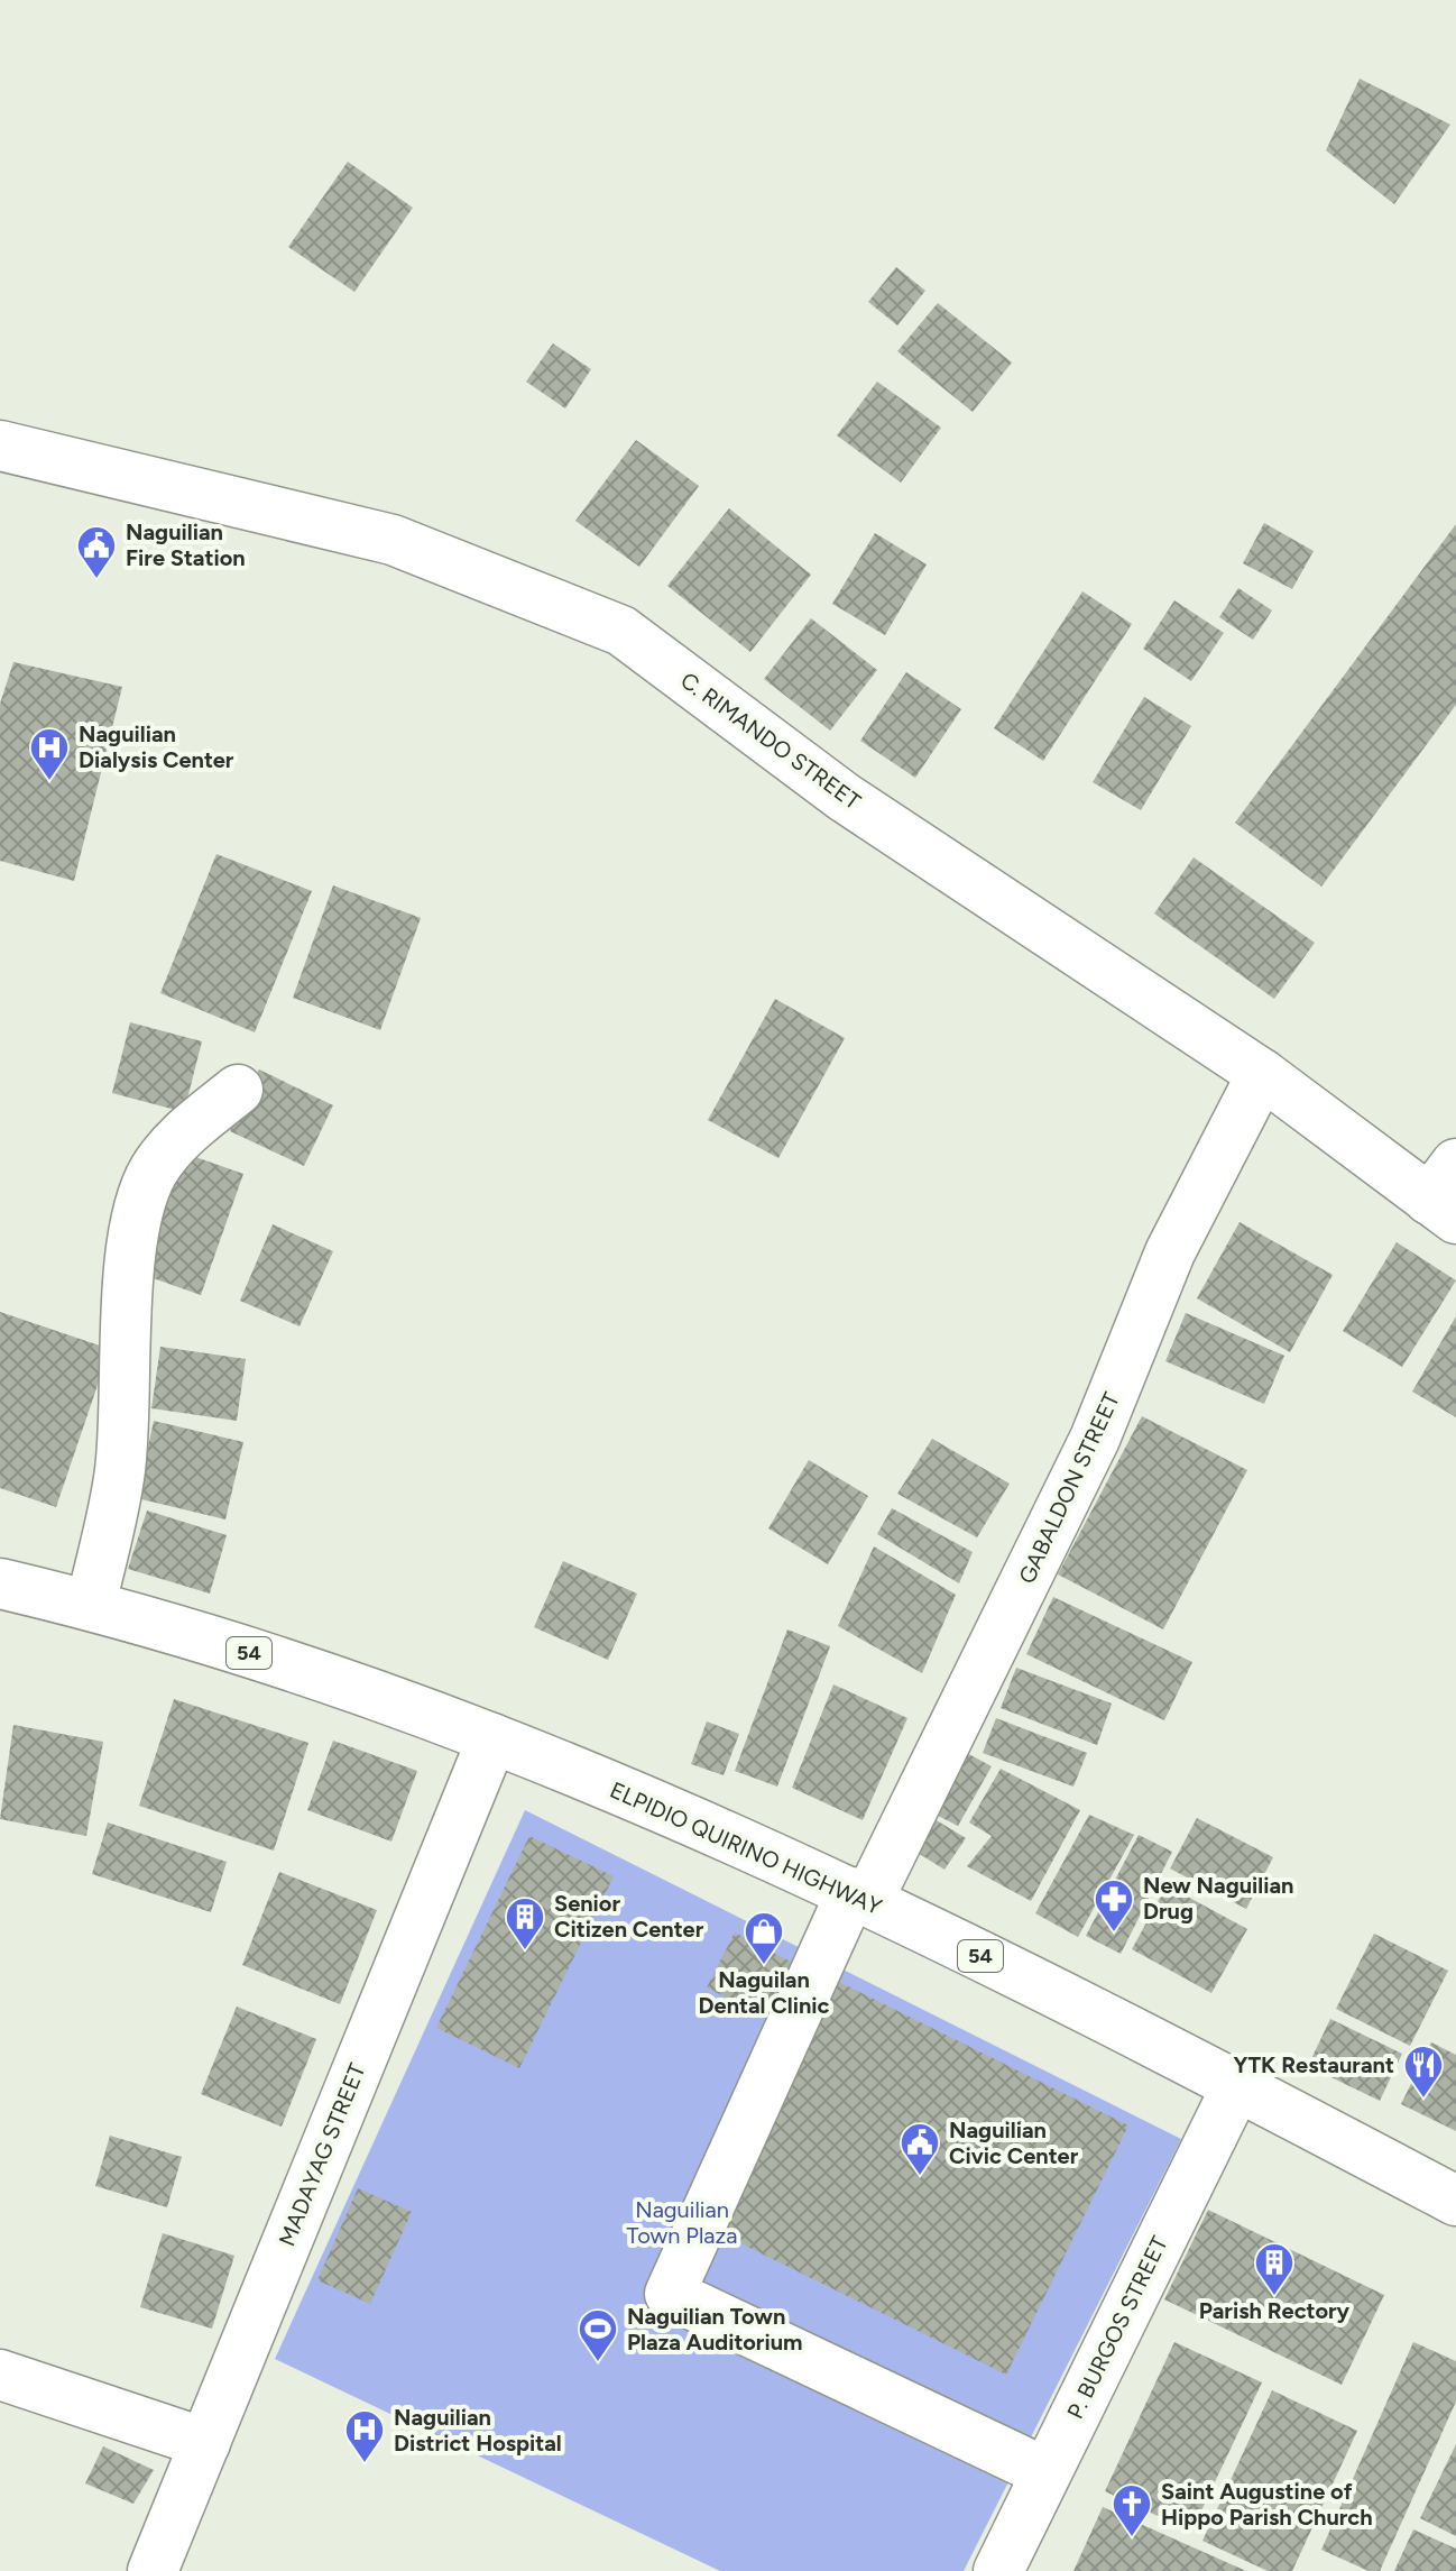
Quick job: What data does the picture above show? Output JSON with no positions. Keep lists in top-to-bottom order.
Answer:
{
  "streets": {
    "main road": [
      "C. RIMANDO STREET",
      "GABALDON STREET",
      "54",
      "ELPIDIO QUIRINO HIGHWAY",
      "MADAYAG STREET",
      "P. BURGOS STREET"
    ]
  },
  "crossings": [
    ["C. RIMANDO STREET", "GABALDON STREET"],
    ["GABALDON STREET", "ELPIDIO QUIRINO HIGHWAY"],
    ["GABALDON STREET", "P. BURGOS STREET"],
    ["ELPIDIO QUIRINO HIGHWAY", "MADAYAG STREET"],
    ["ELPIDIO QUIRINO HIGHWAY", "P. BURGOS STREET"]
  ],
  "parks": ["Naguilian Town Plaza"],
  "places": {
    "public building": ["Naguilian Fire Station", "Naguilian Civic Center"],
    "hospital": ["Naguilian Dialysis Center", "Naguilian District Hospital"],
    "pharmacy": ["New Naguilian Drug"],
    "building": ["Senior Citizen Center", "Parish Rectory"],
    "shop": ["Naguilan Dental Clinic"],
    "restaurant": ["YTK Restaurant"],
    "sports": ["Naguilian Town Plaza Auditorium"],
    "church": ["Saint Augustine of Hippo Parish Church"]
  }
}
